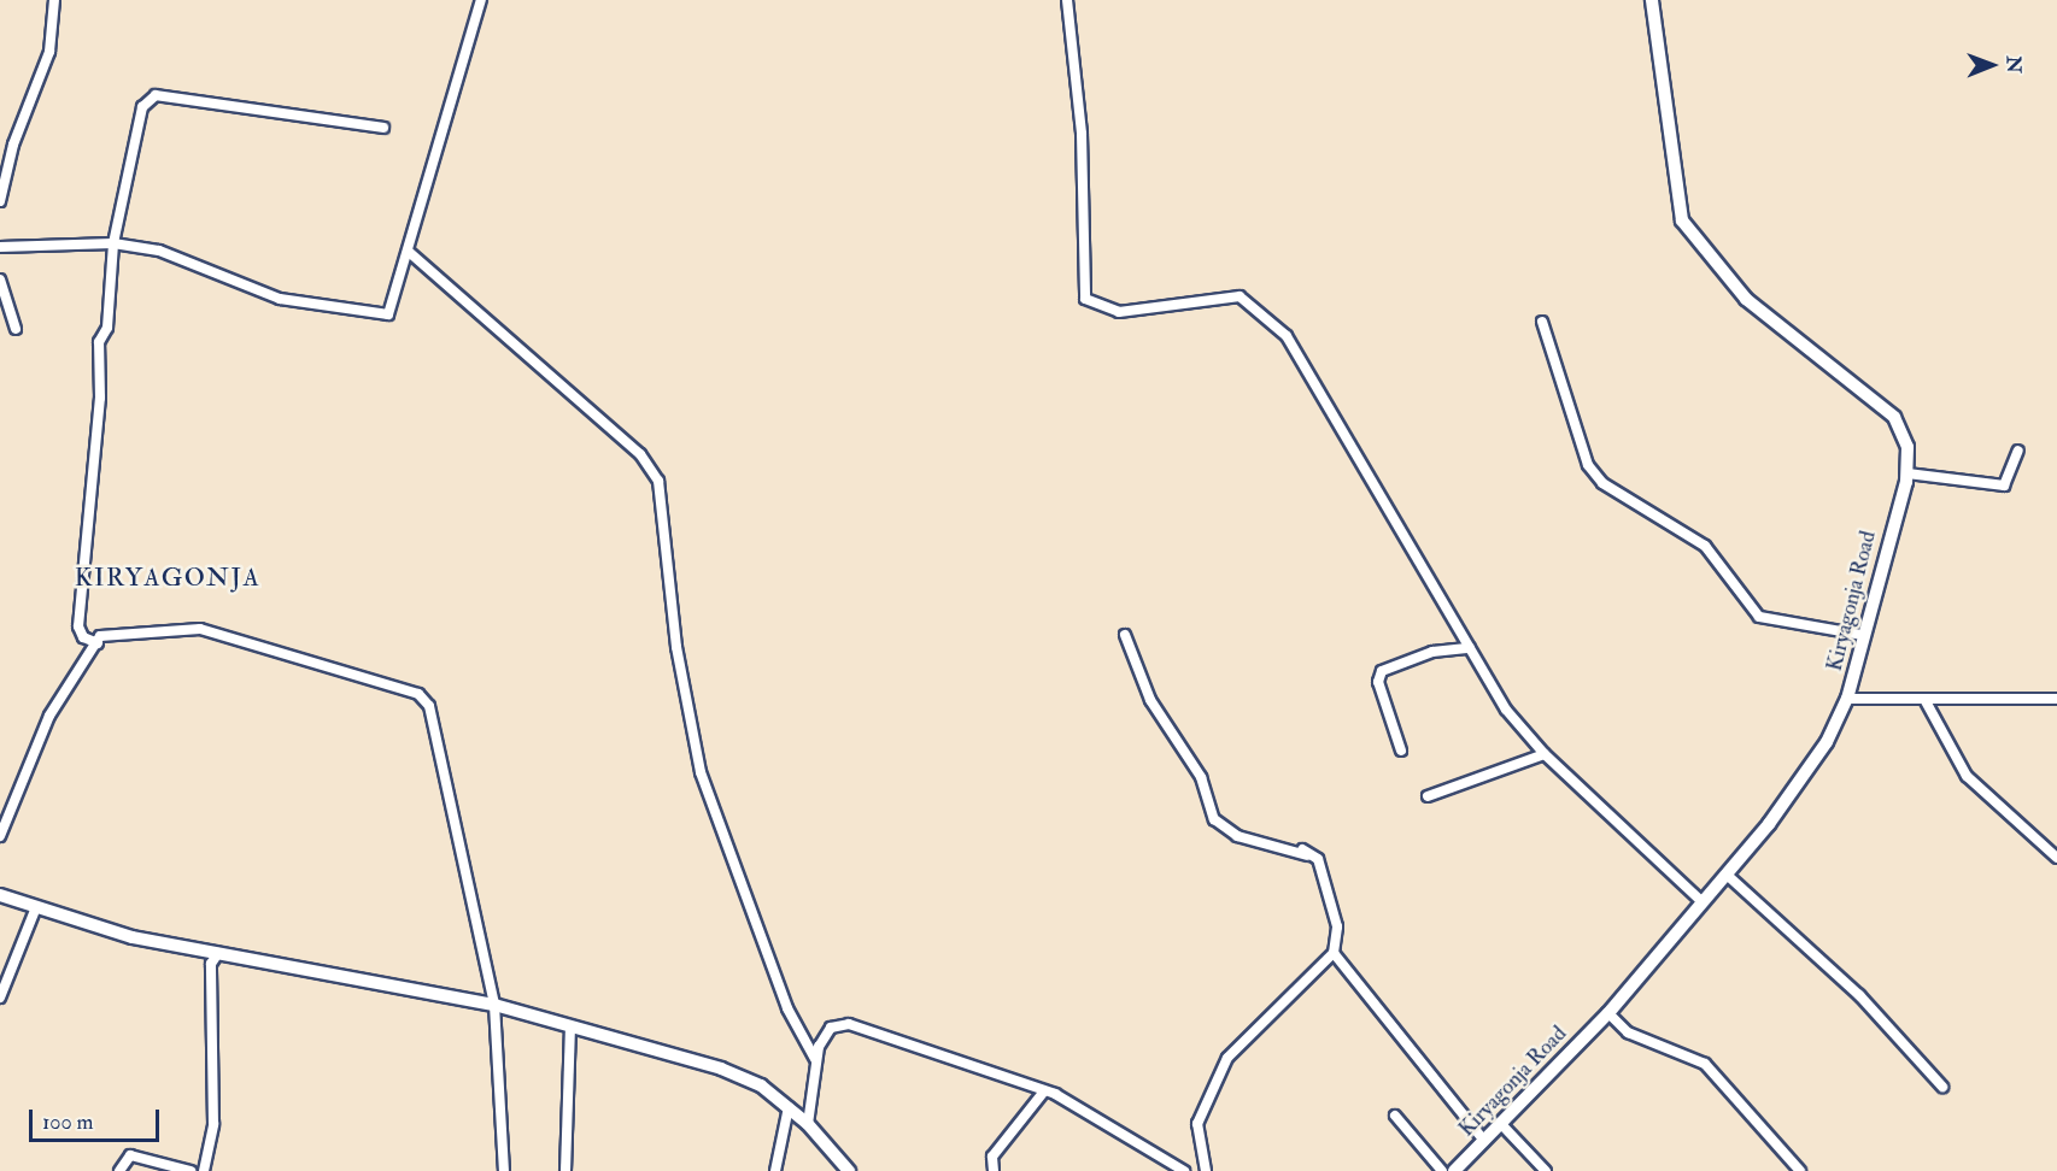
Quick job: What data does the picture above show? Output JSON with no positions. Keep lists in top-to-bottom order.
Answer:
{
  "streets": {
    "street": ["Kiryagonja Road"]
  },
  "districts": ["KIRYAGONJA"],
  "scale_bar": "100 m",
  "north": "right"
}
